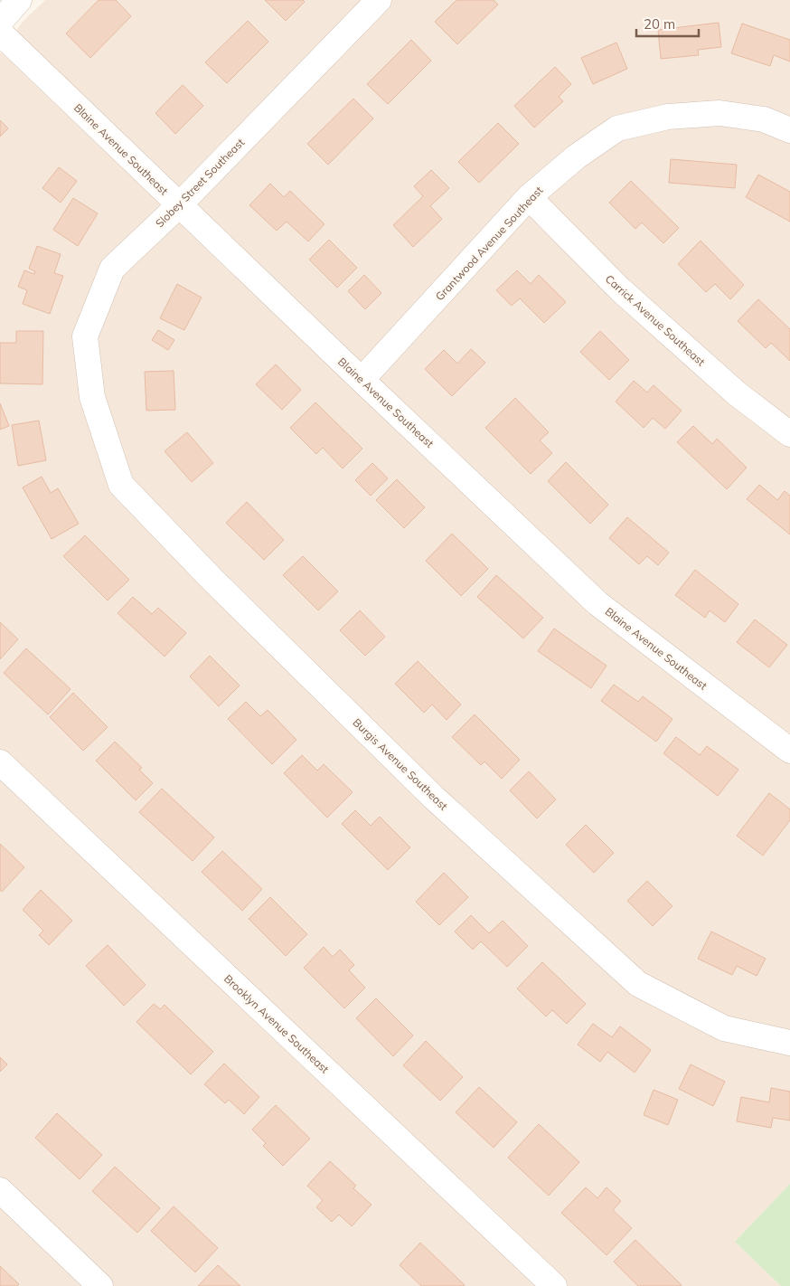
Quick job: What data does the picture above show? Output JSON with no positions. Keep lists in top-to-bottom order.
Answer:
{
  "streets": {
    "street": [
      "Blaine Avenue Southeast",
      "Slobey Street Southeast",
      "Grantwood Avenue Southeast",
      "Carrick Avenue Southeast",
      "Burgis Avenue Southeast",
      "Brooklyn Avenue Southeast"
    ]
  },
  "crossings": [
    ["Blaine Avenue Southeast", "Slobey Street Southeast"],
    ["Blaine Avenue Southeast", "Grantwood Avenue Southeast"],
    ["Slobey Street Southeast", "Burgis Avenue Southeast"],
    ["Grantwood Avenue Southeast", "Carrick Avenue Southeast"]
  ],
  "scale_bar": "20 m"
}
